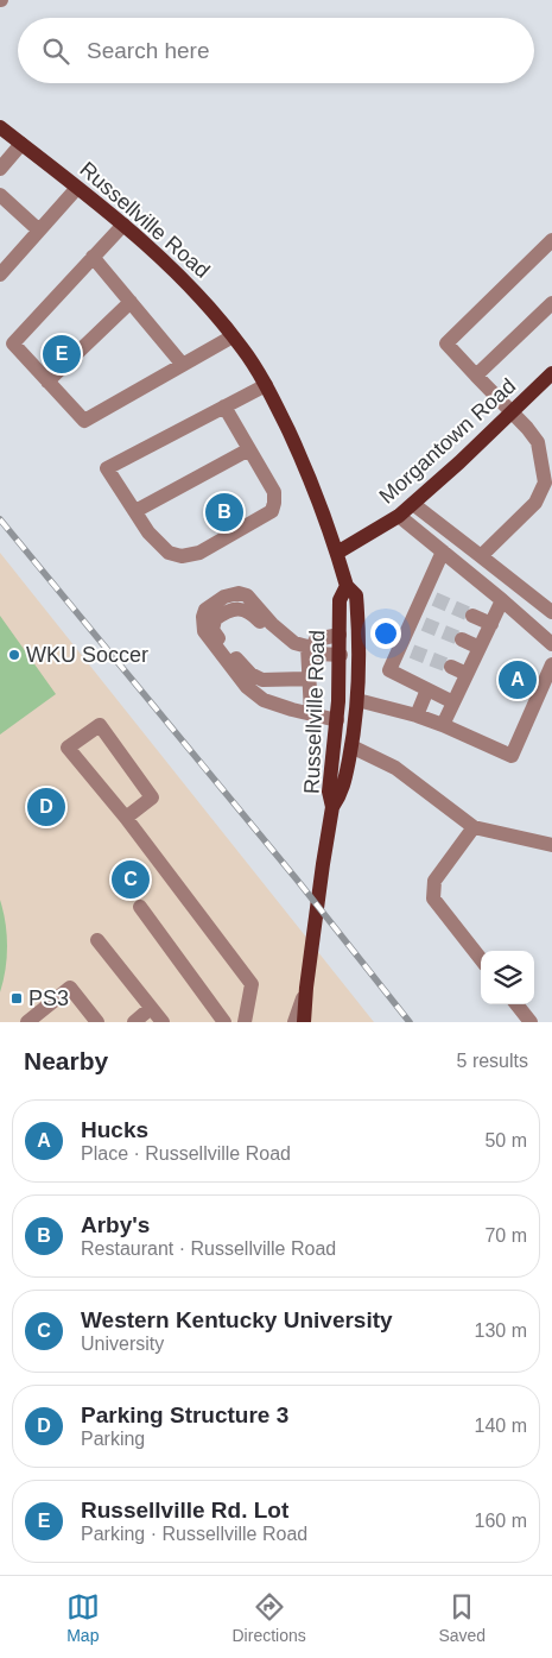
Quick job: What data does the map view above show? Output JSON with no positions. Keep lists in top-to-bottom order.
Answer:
{
  "streets": {
    "main road": ["Russellville Road", "Morgantown Road"]
  },
  "crossings": [
    ["Russellville Road", "Morgantown Road"]
  ],
  "places": {
    "other": ["WKU Soccer"],
    "transit": ["PS3"]
  },
  "page": {
    "search": "Search here",
    "pins": [
      "E",
      "B",
      "A",
      "D",
      "C"
    ],
    "heading": ["Nearby", "5 results"],
    "list": [
      {
        "mark": "A",
        "name": "Hucks",
        "note": "Place · Russellville Road",
        "value": "50 m"
      },
      {
        "mark": "B",
        "name": "Arby's",
        "note": "Restaurant · Russellville Road",
        "value": "70 m"
      },
      {
        "mark": "C",
        "name": "Western Kentucky University",
        "note": "University",
        "value": "130 m"
      },
      {
        "mark": "D",
        "name": "Parking Structure 3",
        "note": "Parking",
        "value": "140 m"
      },
      {
        "mark": "E",
        "name": "Russellville Rd. Lot",
        "note": "Parking · Russellville Road",
        "value": "160 m"
      }
    ],
    "nav": ["Map", "Directions", "Saved"]
  }
}
